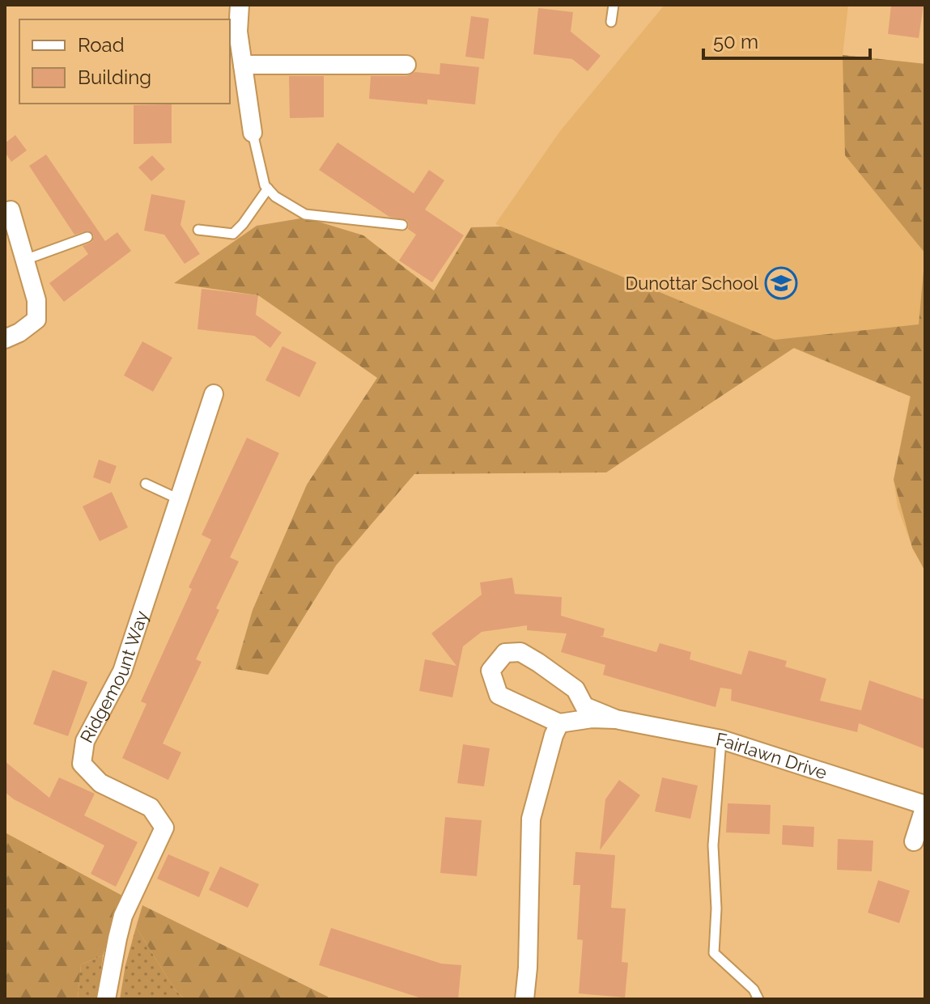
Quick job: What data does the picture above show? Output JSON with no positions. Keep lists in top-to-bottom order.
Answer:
{
  "streets": {
    "street": ["Ridgemount Way", "Fairlawn Drive"]
  },
  "places": {
    "school or university": ["Dunottar School"]
  },
  "legend": ["Road", "Building"],
  "scale_bar": "50 m"
}
